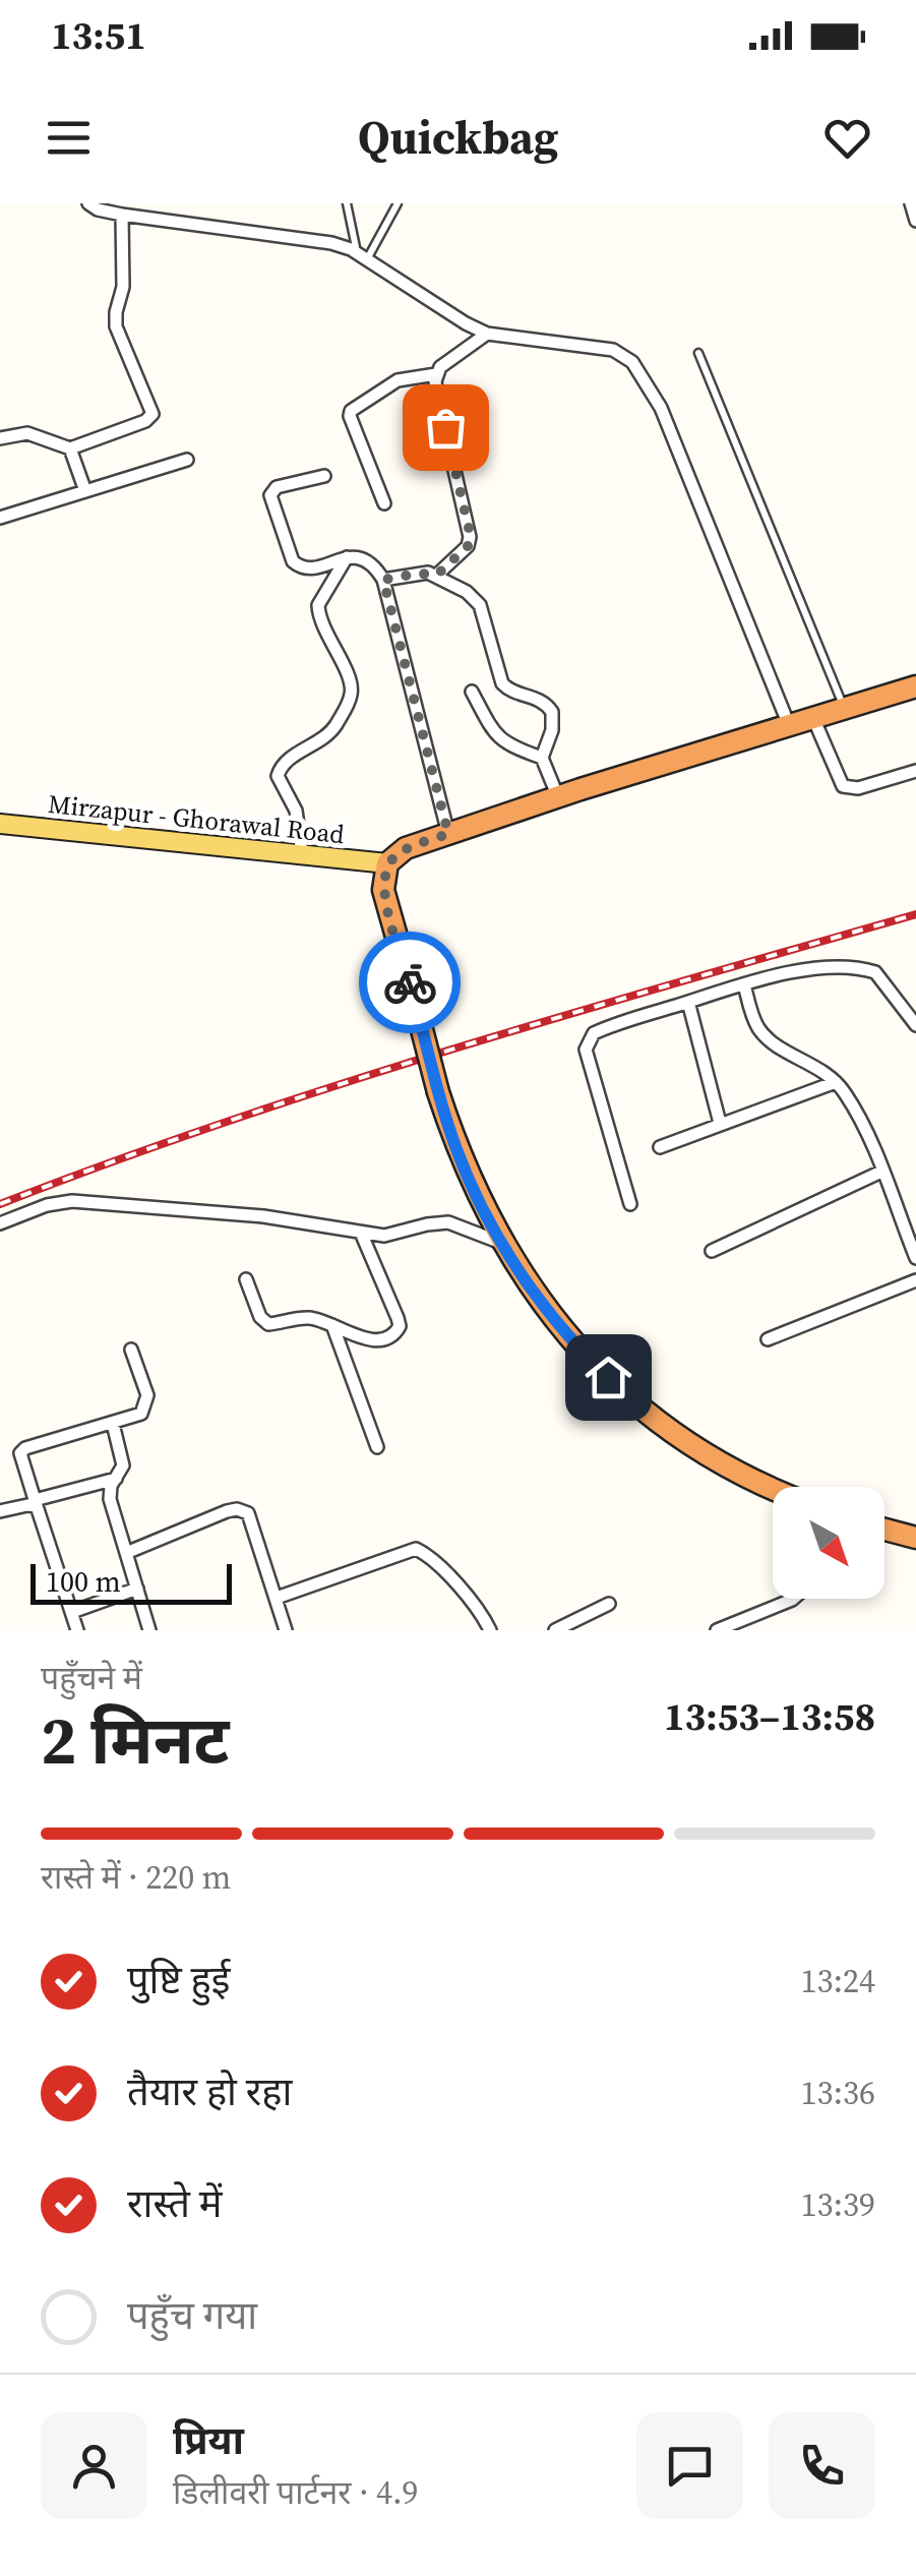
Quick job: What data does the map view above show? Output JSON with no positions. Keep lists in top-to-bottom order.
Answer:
{
  "streets": {
    "main road": ["Mirzapur - Ghorawal Road"]
  },
  "scale_bar": "100 m",
  "north": "bottom right",
  "page": {
    "status": "13:51",
    "header": "Quickbag",
    "scale": "100 m",
    "heading": ["2 मिनट", "पहुँचने में", "13:53–13:58"],
    "panel": ["प्रिया", "डिलीवरी पार्टनर · 4.9"],
    "bar": "रास्ते में · 220 m",
    "list": [
      ["पुष्टि हुई", "13:24"],
      ["तैयार हो रहा", "13:36"],
      ["रास्ते में", "13:39"],
      "पहुँच गया"
    ]
  }
}
